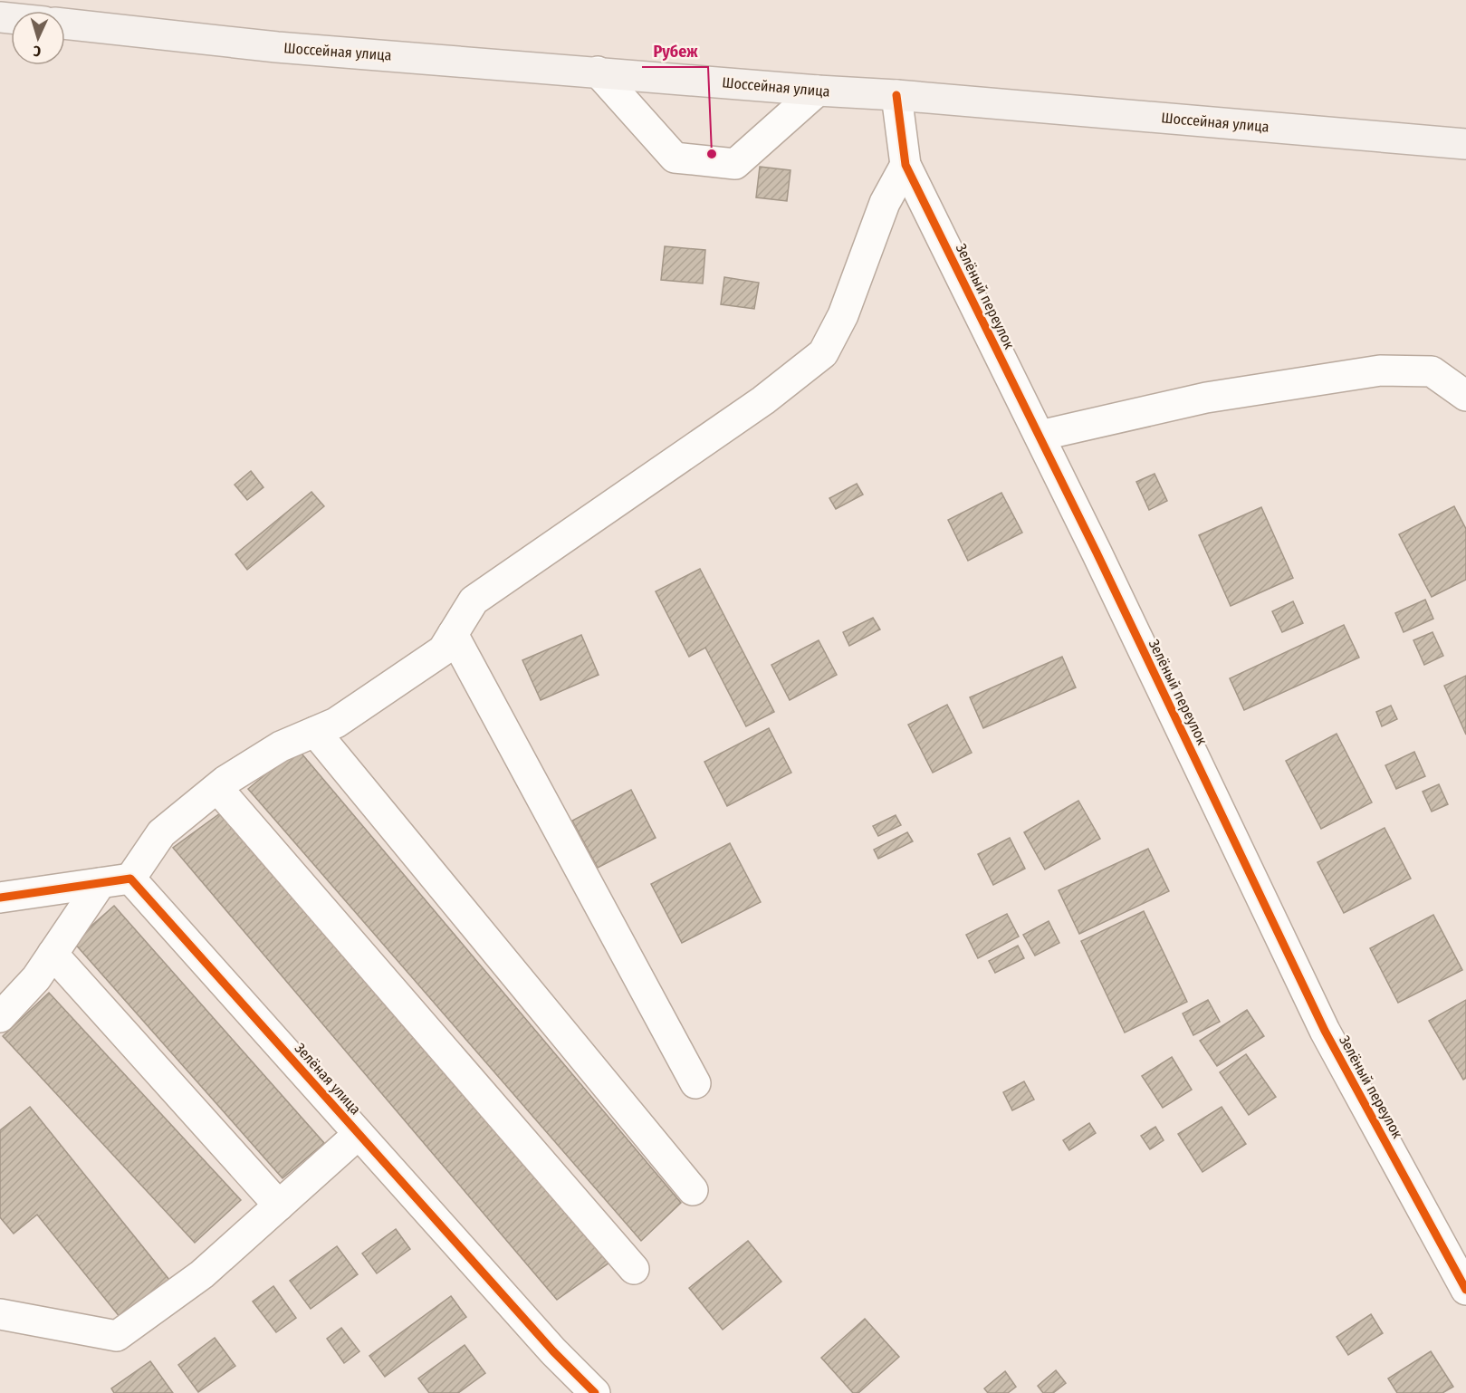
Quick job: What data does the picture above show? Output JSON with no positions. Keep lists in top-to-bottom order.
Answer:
{
  "streets": {
    "main road": ["Шоссейная улица"],
    "street": ["Зелёный переулок", "Зелёная улица"]
  },
  "crossings": [
    ["Шоссейная улица", "Зелёный переулок"]
  ],
  "places": ["Рубеж"],
  "north": "bottom"
}
